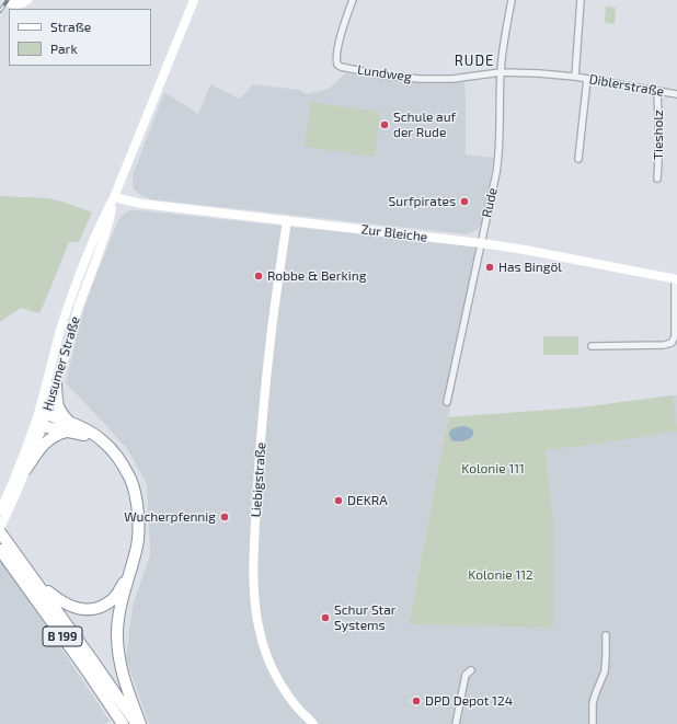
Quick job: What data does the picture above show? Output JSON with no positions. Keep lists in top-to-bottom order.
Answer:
{
  "streets": {
    "highway": ["B 199"],
    "street": [
      "Lundweg",
      "Diblerstraße",
      "Tiesholz",
      "Rude",
      "Zur Bleiche",
      "Husumer Straße",
      "Liebigstraße"
    ]
  },
  "crossings": [
    ["Lundweg", "Diblerstraße"],
    ["Lundweg", "Rude"],
    ["Diblerstraße", "Tiesholz"],
    ["Diblerstraße", "Rude"],
    ["Rude", "Zur Bleiche"],
    ["Zur Bleiche", "Husumer Straße"],
    ["Zur Bleiche", "Liebigstraße"]
  ],
  "districts": ["RUDE"],
  "parks": ["Kolonie 111", "Kolonie 112"],
  "places": [
    "Schule auf der Rude",
    "Surfpirates",
    "Has Bingöl",
    "Robbe & Berking",
    "DEKRA",
    "Wucherpfennig",
    "Schur Star Systems",
    "DPD Depot 124"
  ],
  "legend": ["Straße", "Park"]
}
